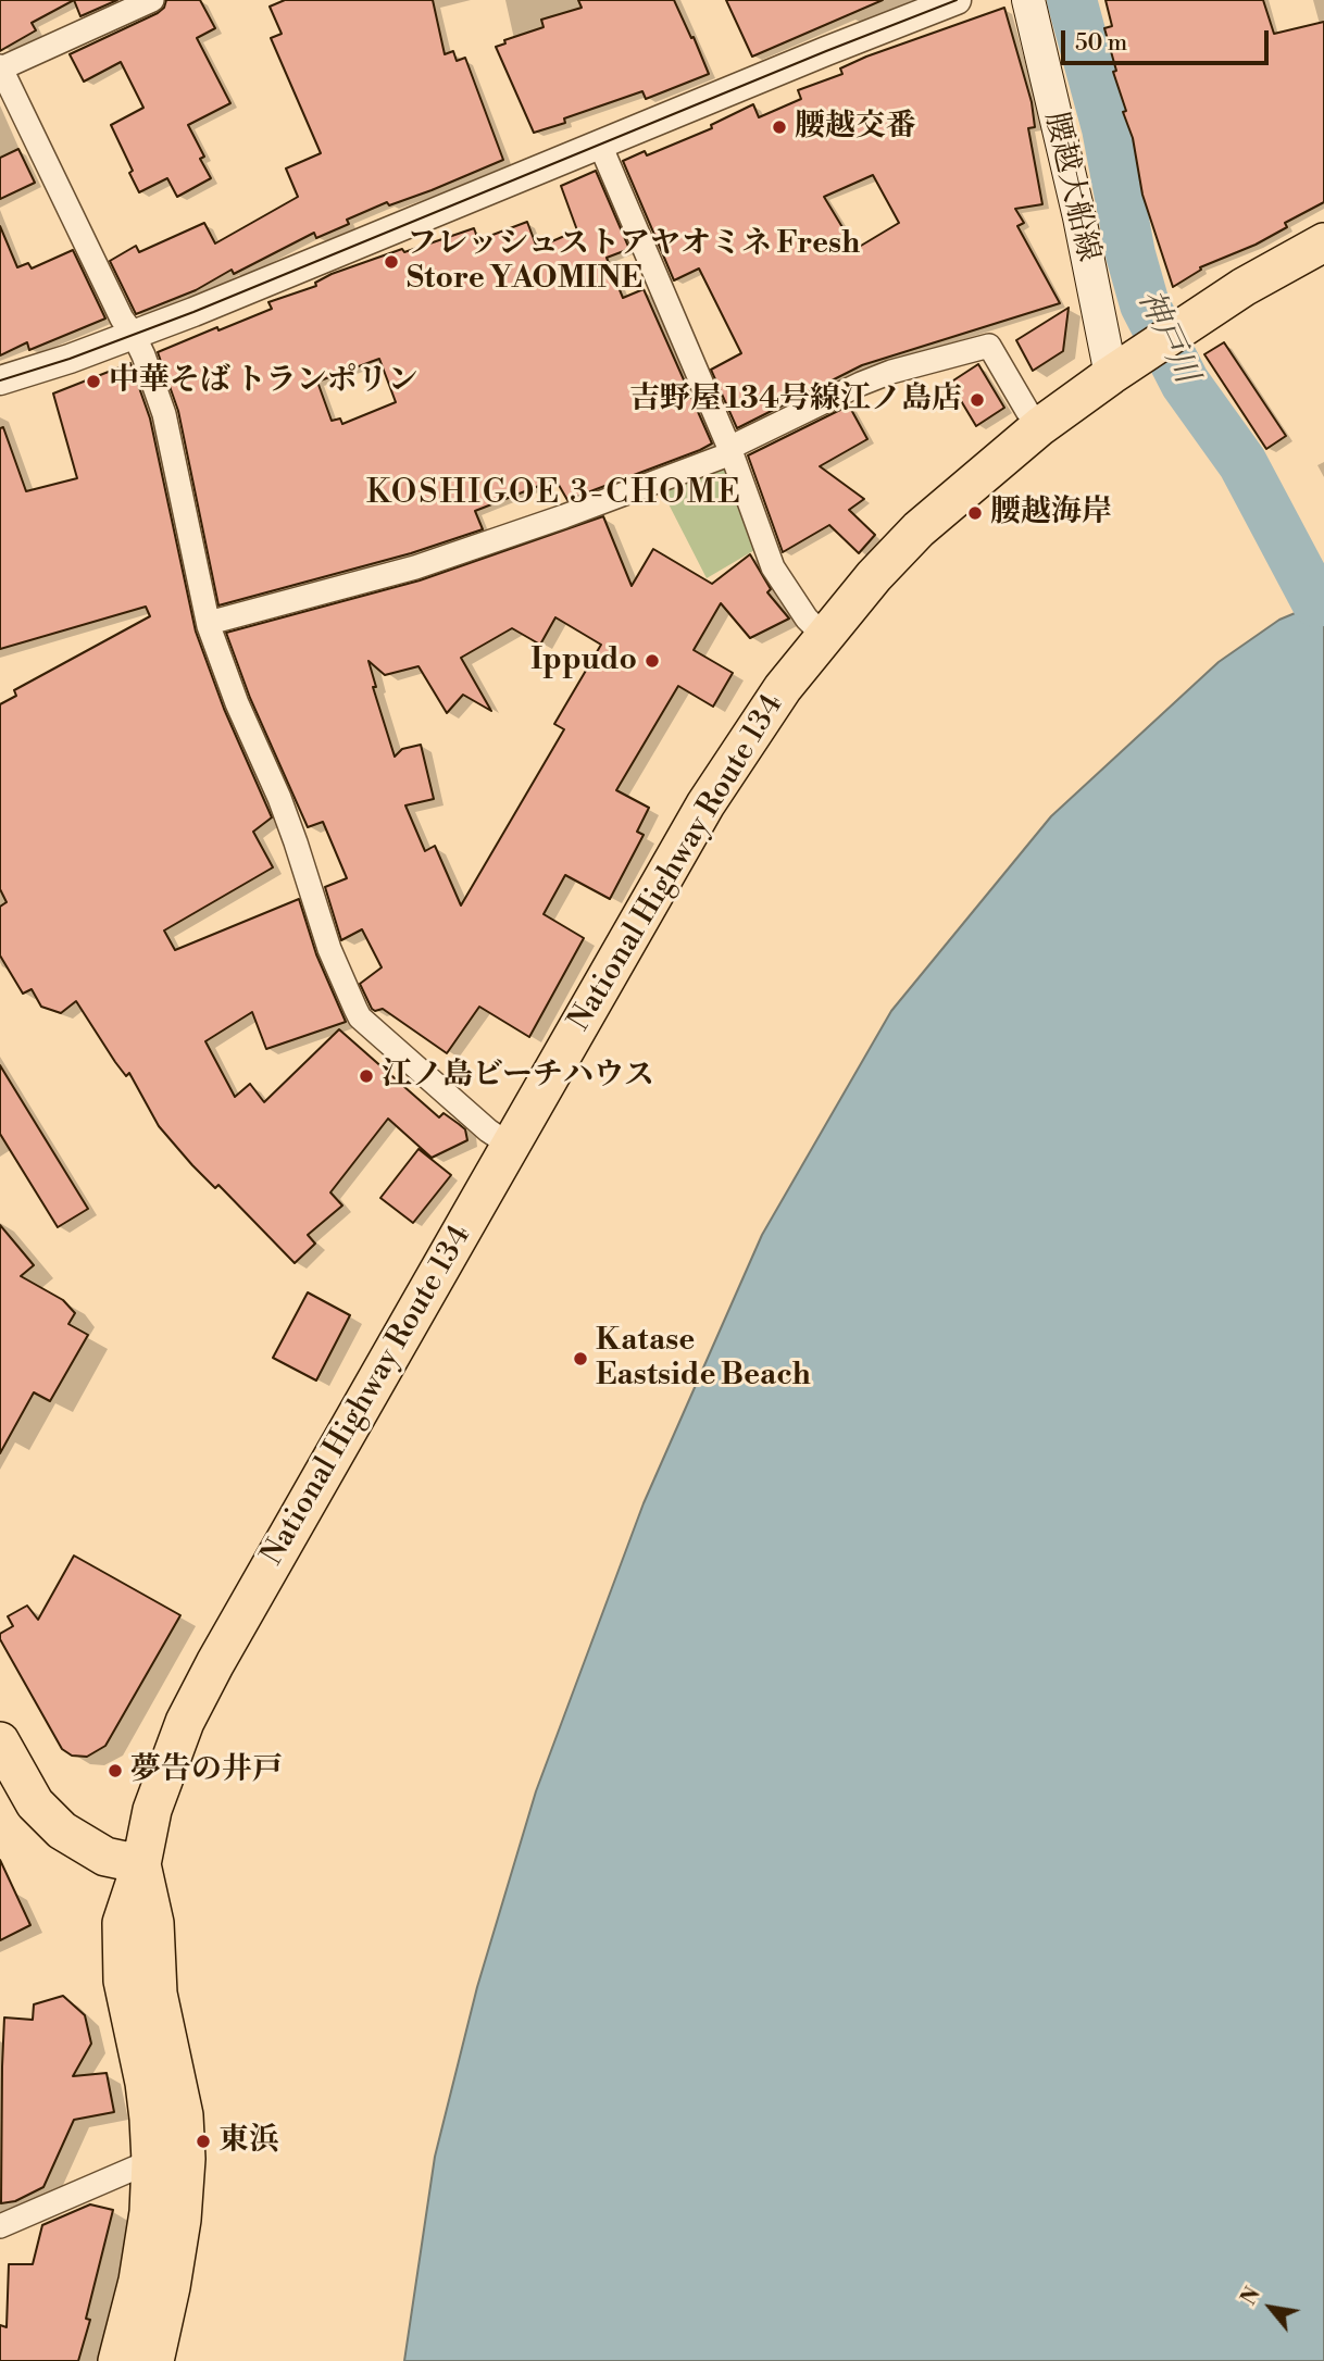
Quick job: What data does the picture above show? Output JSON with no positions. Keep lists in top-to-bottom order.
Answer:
{
  "streets": {
    "highway": ["National Highway Route 134"],
    "main road": ["腰越大船線"]
  },
  "crossings": [
    ["腰越大船線", "National Highway Route 134"]
  ],
  "districts": ["KOSHIGOE 3-CHOME"],
  "water": ["神戸川"],
  "places": [
    "腰越交番",
    "フレッシュストアヤオミネ Fresh Store YAOMINE",
    "中華そば トランポリン",
    "吉野屋 134号線江ノ島店",
    "腰越海岸",
    "Ippudo",
    "江ノ島ビーチハウス",
    "Katase Eastside Beach",
    "夢告の井戸",
    "東浜"
  ],
  "scale_bar": "50 m",
  "north": "top left"
}
